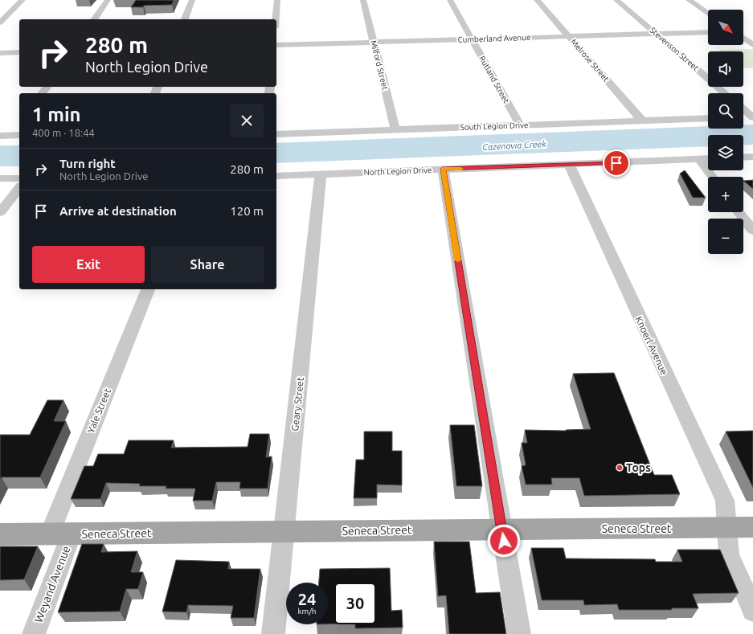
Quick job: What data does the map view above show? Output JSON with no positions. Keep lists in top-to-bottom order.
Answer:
{
  "streets": {
    "main road": ["Seneca Street"],
    "street": [
      "Cumberland Avenue",
      "Stevenson Street",
      "Melrose Street",
      "Milford Street",
      "Rutland Street",
      "South Legion Drive",
      "North Legion Drive",
      "Knoerl Avenue",
      "Geary Street",
      "Yale Street",
      "Weyand Avenue"
    ]
  },
  "crossings": [
    ["Cumberland Avenue", "Stevenson Street"],
    ["Cumberland Avenue", "Melrose Street"],
    ["Cumberland Avenue", "Milford Street"],
    ["Cumberland Avenue", "Rutland Street"],
    ["Melrose Street", "South Legion Drive"],
    ["Milford Street", "South Legion Drive"],
    ["Rutland Street", "South Legion Drive"],
    ["North Legion Drive", "Knoerl Avenue"],
    ["North Legion Drive", "Geary Street"],
    ["Knoerl Avenue", "Seneca Street"],
    ["Geary Street", "Seneca Street"],
    ["Yale Street", "Seneca Street"],
    ["Yale Street", "Weyand Avenue"],
    ["Seneca Street", "Weyand Avenue"]
  ],
  "water": ["Cazenovia Creek"],
  "places": ["Tops"],
  "north": "bottom right",
  "page": {
    "map_buttons": ["+", "−"],
    "turn": ["280 m", "North Legion Drive"],
    "heading": ["1 min", "400 m · 18:44"],
    "list": [
      {
        "name": "Turn right",
        "note": "North Legion Drive",
        "value": "280 m"
      },
      {
        "name": "Arrive at destination",
        "value": "120 m"
      }
    ],
    "buttons": ["Exit", "Share"],
    "speed": "24 km/h",
    "limit": "30"
  }
}
